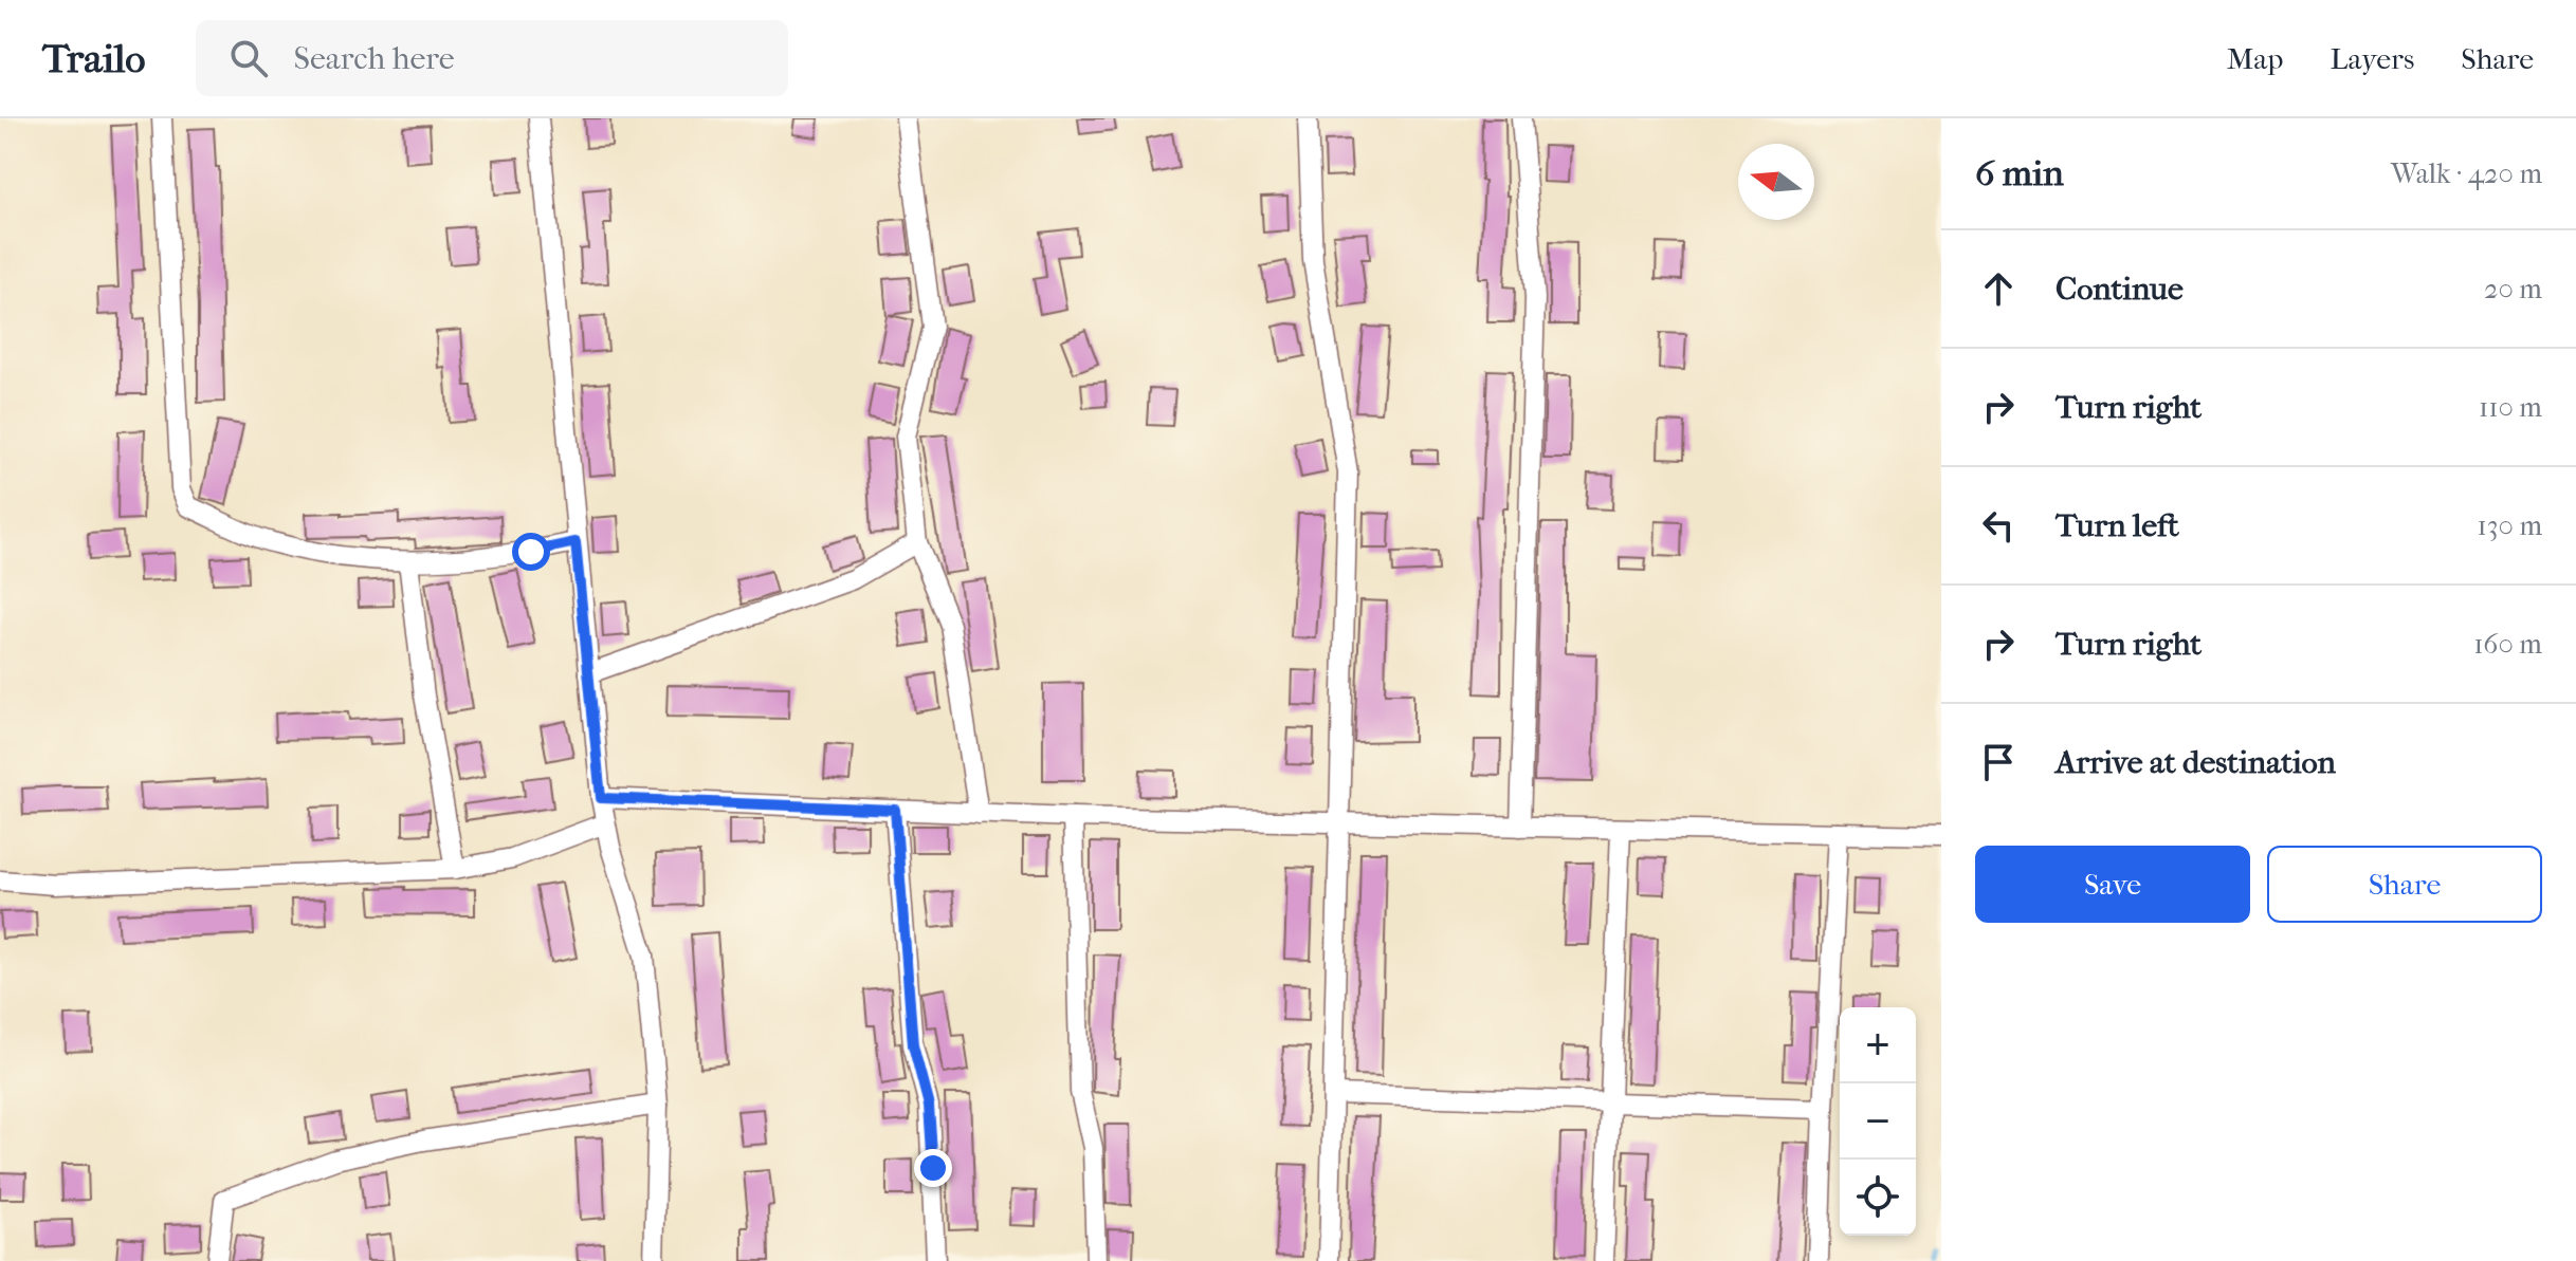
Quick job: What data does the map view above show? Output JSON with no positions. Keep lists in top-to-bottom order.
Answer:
{
  "north": "left",
  "page": {
    "header": "Trailo",
    "search": "Search here",
    "nav": ["Map", "Layers", "Share"],
    "heading": ["6 min", "Walk · 420 m"],
    "list": [
      ["Continue", "20 m"],
      ["Turn right", "110 m"],
      ["Turn left", "130 m"],
      ["Turn right", "160 m"],
      "Arrive at destination"
    ],
    "buttons": ["Save", "Share"],
    "map_buttons": ["+", "−"]
  }
}
